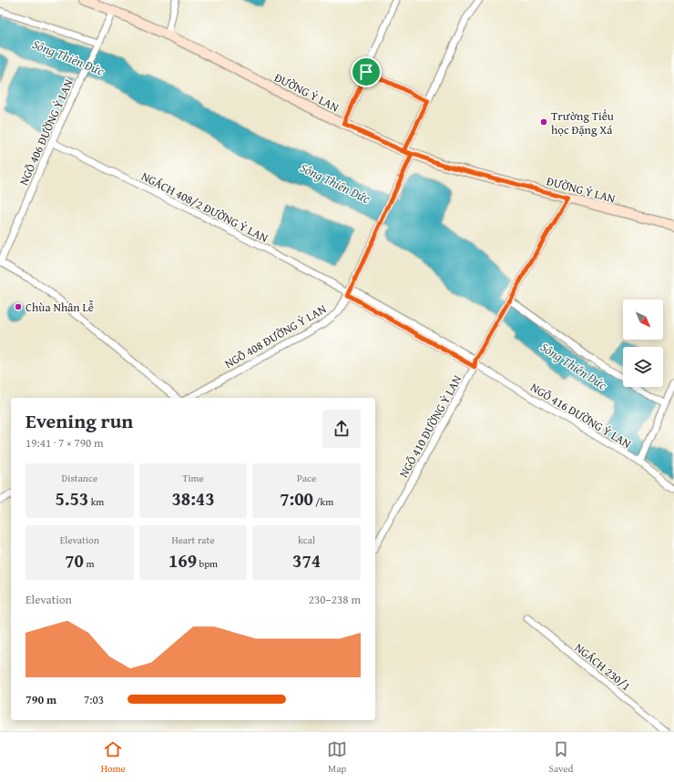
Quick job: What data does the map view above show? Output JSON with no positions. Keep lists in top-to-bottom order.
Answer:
{
  "streets": {
    "main road": ["ĐƯỜNG Ỷ LAN"],
    "street": [
      "NGÕ 406 ĐƯỜNG Ỷ LAN",
      "NGÁCH 408/2 ĐƯỜNG Ỷ LAN",
      "NGÕ 408 ĐƯỜNG Ỷ LAN",
      "NGÕ 416 ĐƯỜNG Ỷ LAN",
      "NGÕ 410 ĐƯỜNG Ỷ LAN",
      "NGÁCH 230/1"
    ]
  },
  "crossings": [
    ["ĐƯỜNG Ỷ LAN", "NGÕ 406 ĐƯỜNG Ỷ LAN"],
    ["ĐƯỜNG Ỷ LAN", "NGÕ 408 ĐƯỜNG Ỷ LAN"],
    ["ĐƯỜNG Ỷ LAN", "NGÕ 410 ĐƯỜNG Ỷ LAN"],
    ["NGÕ 406 ĐƯỜNG Ỷ LAN", "NGÁCH 408/2 ĐƯỜNG Ỷ LAN"],
    ["NGÁCH 408/2 ĐƯỜNG Ỷ LAN", "NGÕ 408 ĐƯỜNG Ỷ LAN"],
    ["NGÁCH 408/2 ĐƯỜNG Ỷ LAN", "NGÕ 416 ĐƯỜNG Ỷ LAN"],
    ["NGÕ 416 ĐƯỜNG Ỷ LAN", "NGÕ 410 ĐƯỜNG Ỷ LAN"]
  ],
  "water": ["Sông Thiên Đức"],
  "places": ["Trường Tiểu học Đặng Xá", "Chùa Nhân Lễ"],
  "north": "bottom right",
  "page": {
    "heading": ["Evening run", "19:41 · 7 × 790 m"],
    "stats": [
      ["Distance", "5.53 km"],
      ["Time", "38:43"],
      ["Pace", "7:00 /km"],
      ["Elevation", "70 m"],
      ["Heart rate", "169 bpm"],
      ["kcal", "374"]
    ],
    "chart": ["Elevation", "230–238 m"],
    "list": [
      {
        "name": "790 m",
        "note": "7:03"
      }
    ],
    "tabs": ["Home", "Map", "Saved"]
  }
}
